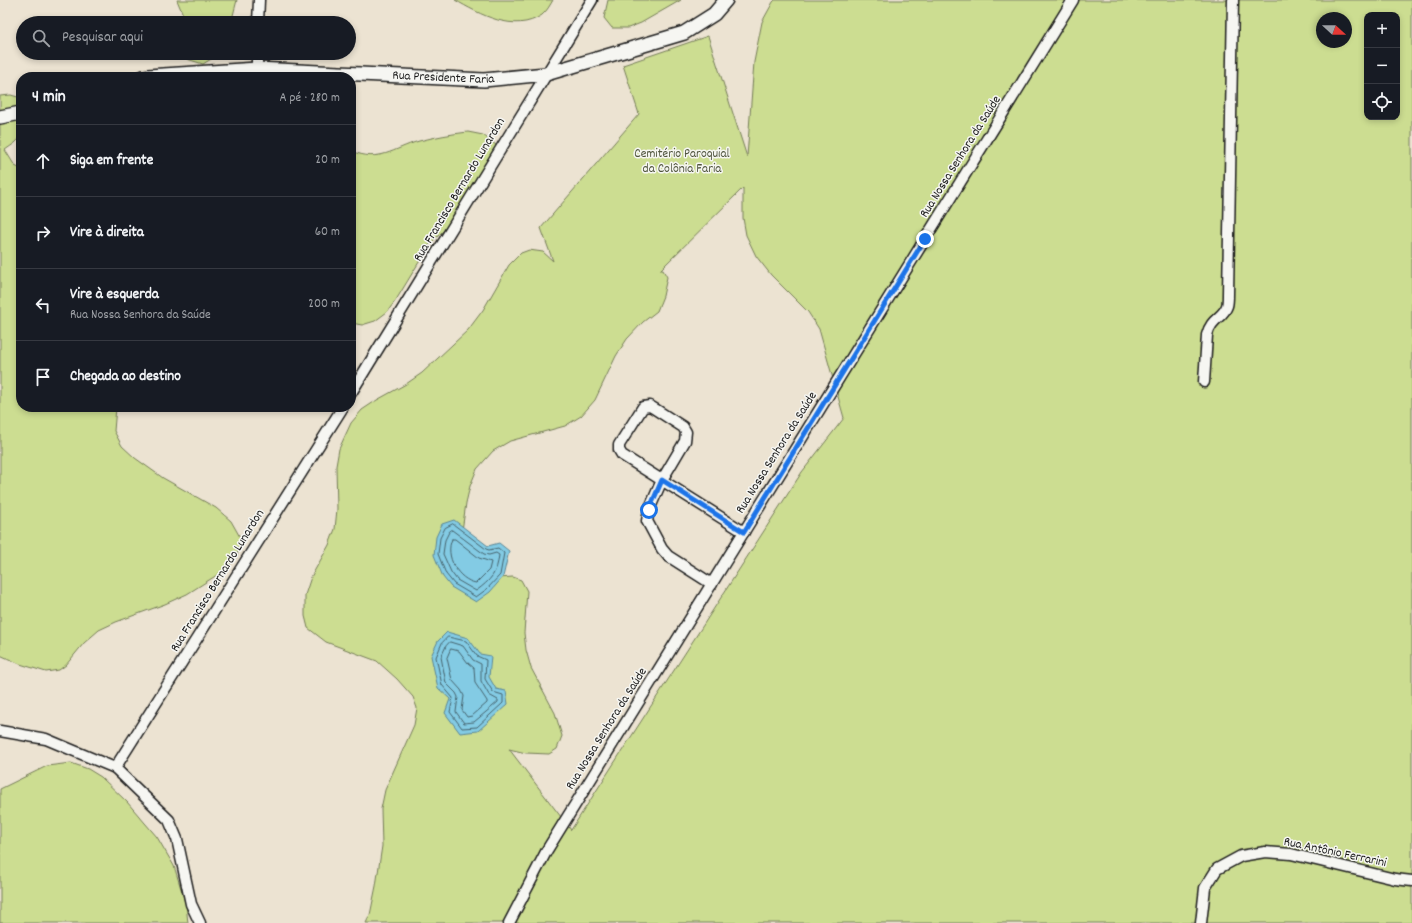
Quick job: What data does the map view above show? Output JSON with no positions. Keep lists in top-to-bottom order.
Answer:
{
  "streets": {
    "street": [
      "Rua Presidente Faria",
      "Rua Nossa Senhora da Saúde",
      "Rua Francisco Bernardo Lunardon",
      "Rua Antônio Ferrarini"
    ]
  },
  "crossings": [
    ["Rua Presidente Faria", "Rua Francisco Bernardo Lunardon"]
  ],
  "parks": ["Cemitério Paroquial da Colônia Faria"],
  "north": "right",
  "page": {
    "map_buttons": ["+", "−"],
    "search": "Pesquisar aqui",
    "heading": ["4 min", "A pé · 280 m"],
    "list": [
      ["Siga em frente", "20 m"],
      ["Vire à direita", "60 m"],
      ["Vire à esquerda", "Rua Nossa Senhora da Saúde", "200 m"],
      "Chegada ao destino"
    ]
  }
}
